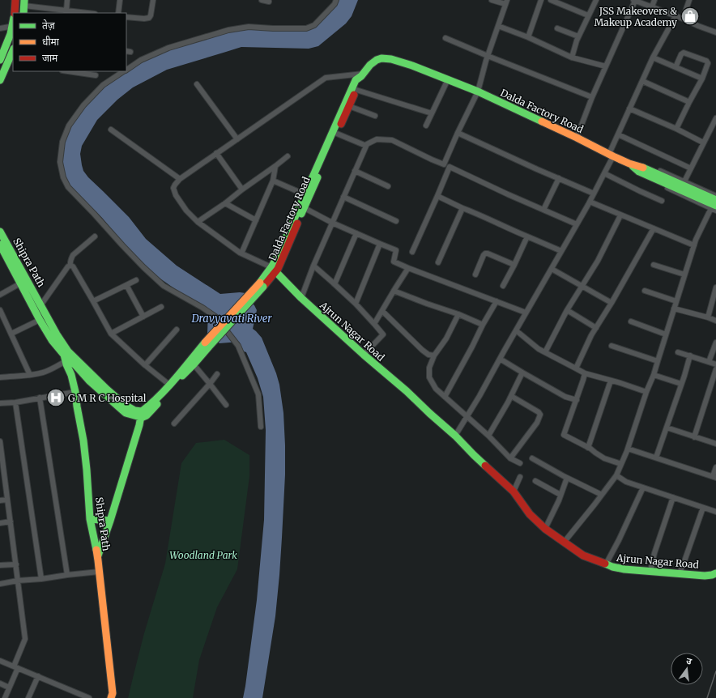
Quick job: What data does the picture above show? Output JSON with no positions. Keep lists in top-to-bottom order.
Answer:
{
  "streets": {
    "street": ["Dalda Factory Road", "Shipra Path", "Ajrun Nagar Road"]
  },
  "crossings": [
    ["Dalda Factory Road", "Ajrun Nagar Road"]
  ],
  "water": ["Dravyavati River"],
  "parks": ["Woodland Park"],
  "places": {
    "shop": ["JSS Makeovers & Makeup Academy"],
    "hospital": ["G M R C Hospital"]
  },
  "legend": ["तेज़", "धीमा", "जाम"],
  "north": "top"
}
